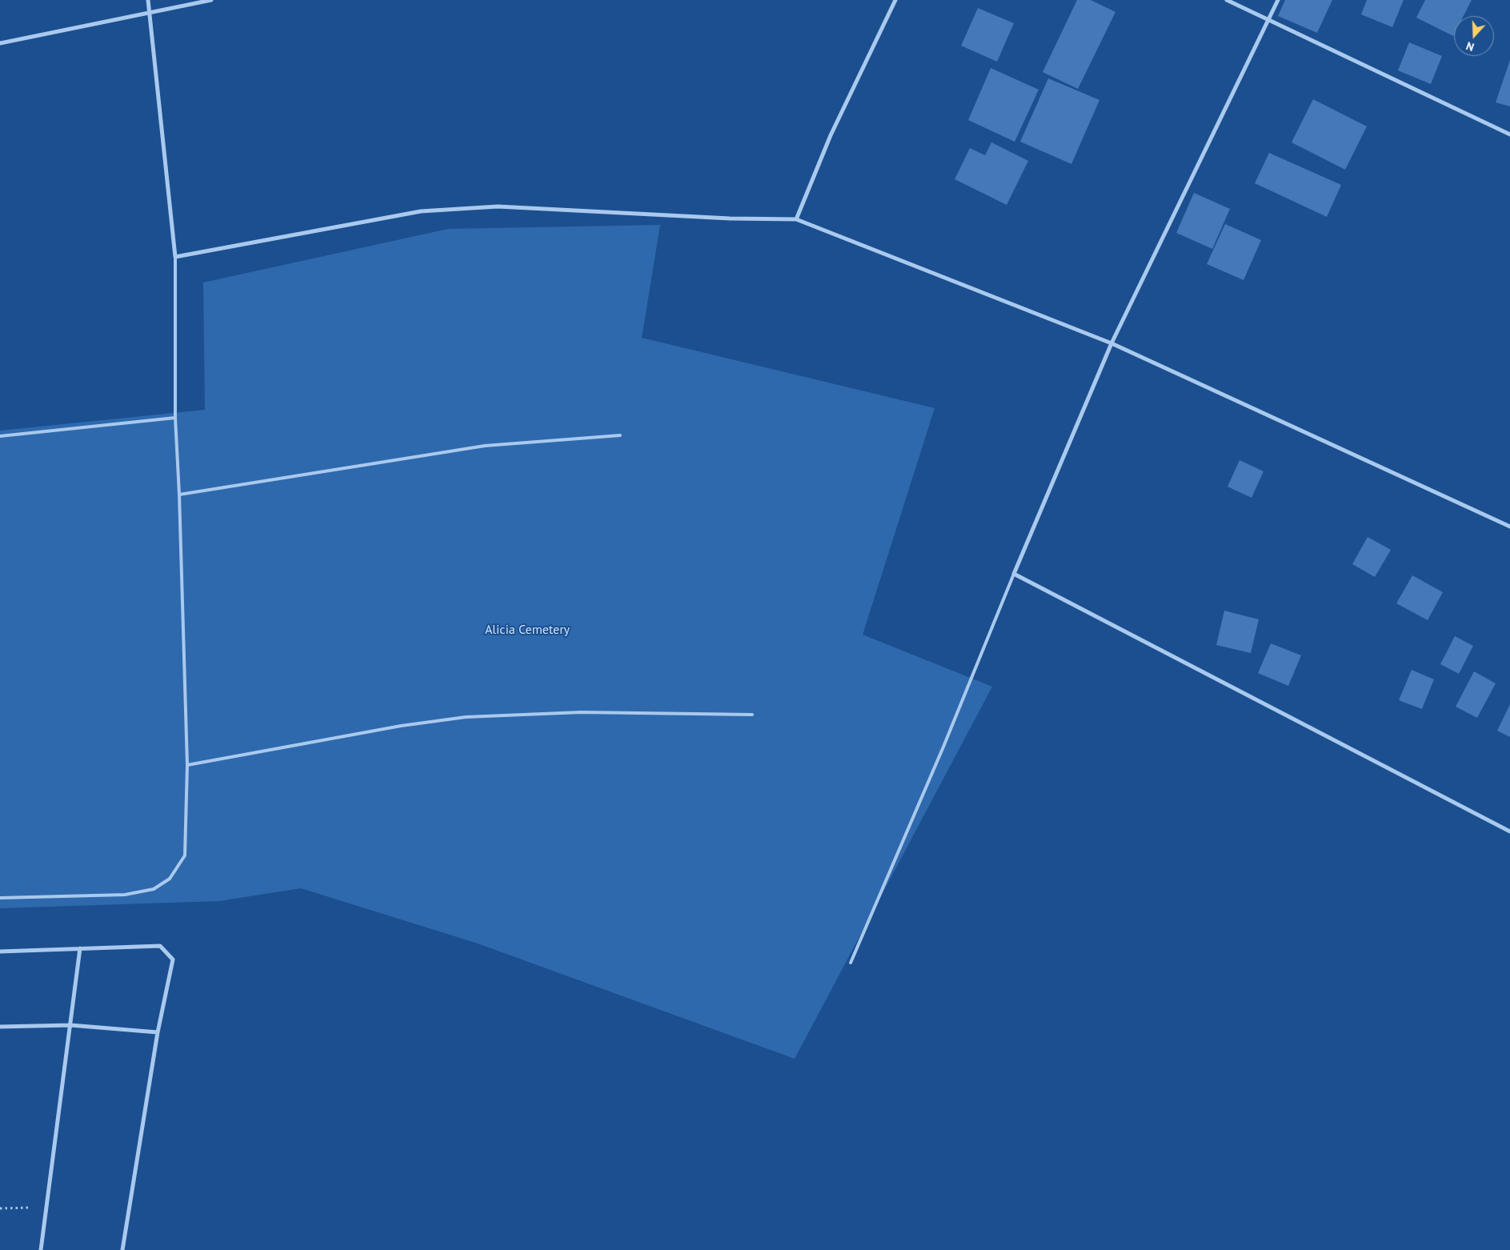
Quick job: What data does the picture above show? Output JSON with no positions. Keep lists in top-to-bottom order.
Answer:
{
  "parks": ["Alicia Cemetery"],
  "north": "bottom"
}
